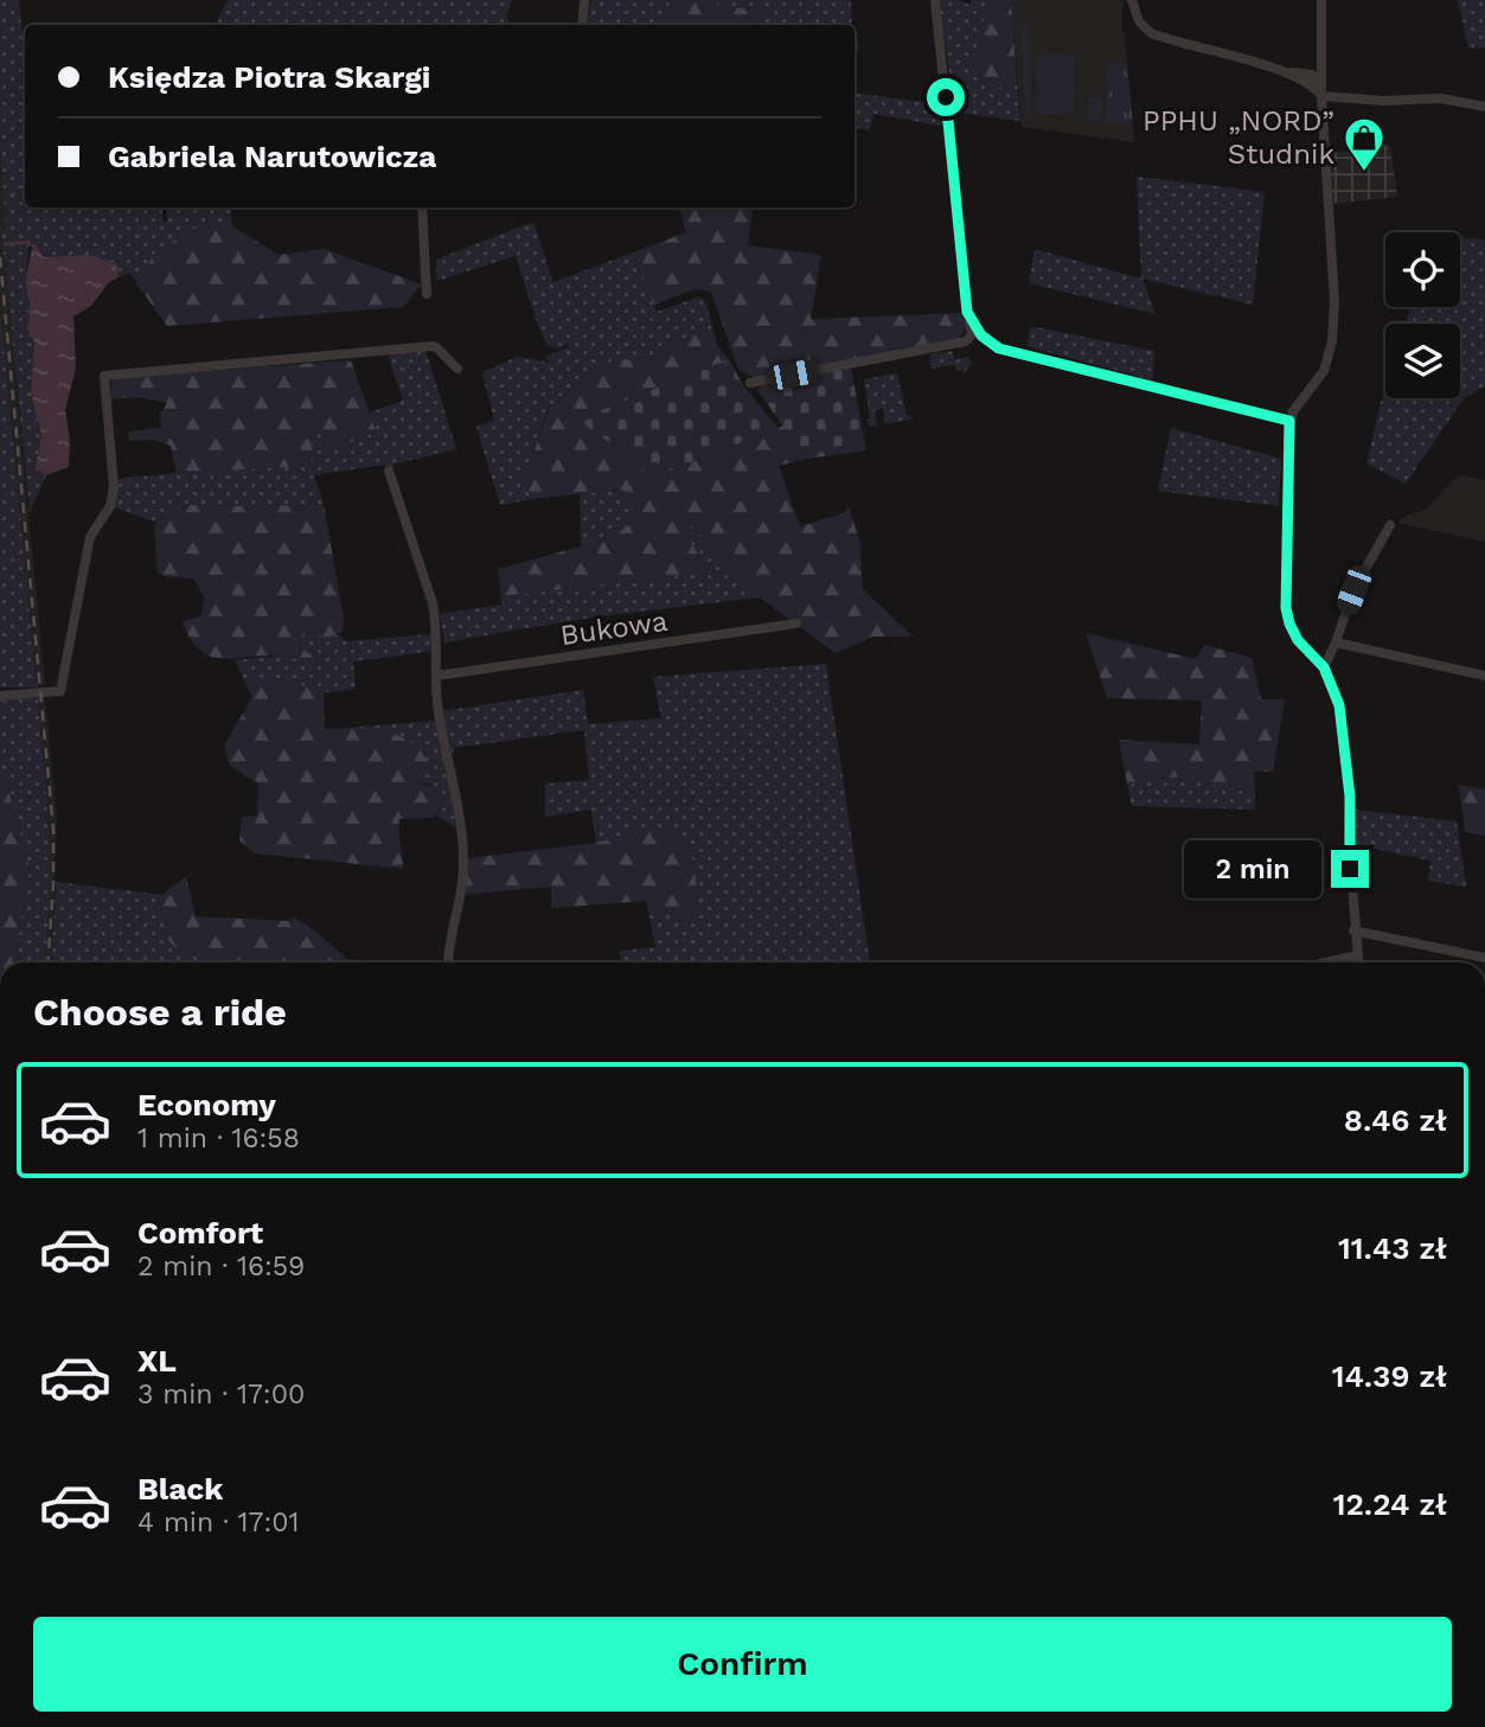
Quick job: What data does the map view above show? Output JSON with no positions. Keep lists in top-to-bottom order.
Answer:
{
  "streets": {
    "street": ["Bukowa"]
  },
  "places": {
    "shop": ["PPHU „NORD” Studnik"]
  },
  "page": {
    "banner": ["Księdza Piotra Skargi", "Gabriela Narutowicza"],
    "bubble": "2 min",
    "heading": "Choose a ride",
    "list": [
      {
        "name": "Economy",
        "note": "1 min · 16:58",
        "value": "8.46 zł"
      },
      {
        "name": "Comfort",
        "note": "2 min · 16:59",
        "value": "11.43 zł"
      },
      {
        "name": "XL",
        "note": "3 min · 17:00",
        "value": "14.39 zł"
      },
      {
        "name": "Black",
        "note": "4 min · 17:01",
        "value": "12.24 zł"
      }
    ],
    "buttons": "Confirm"
  }
}
